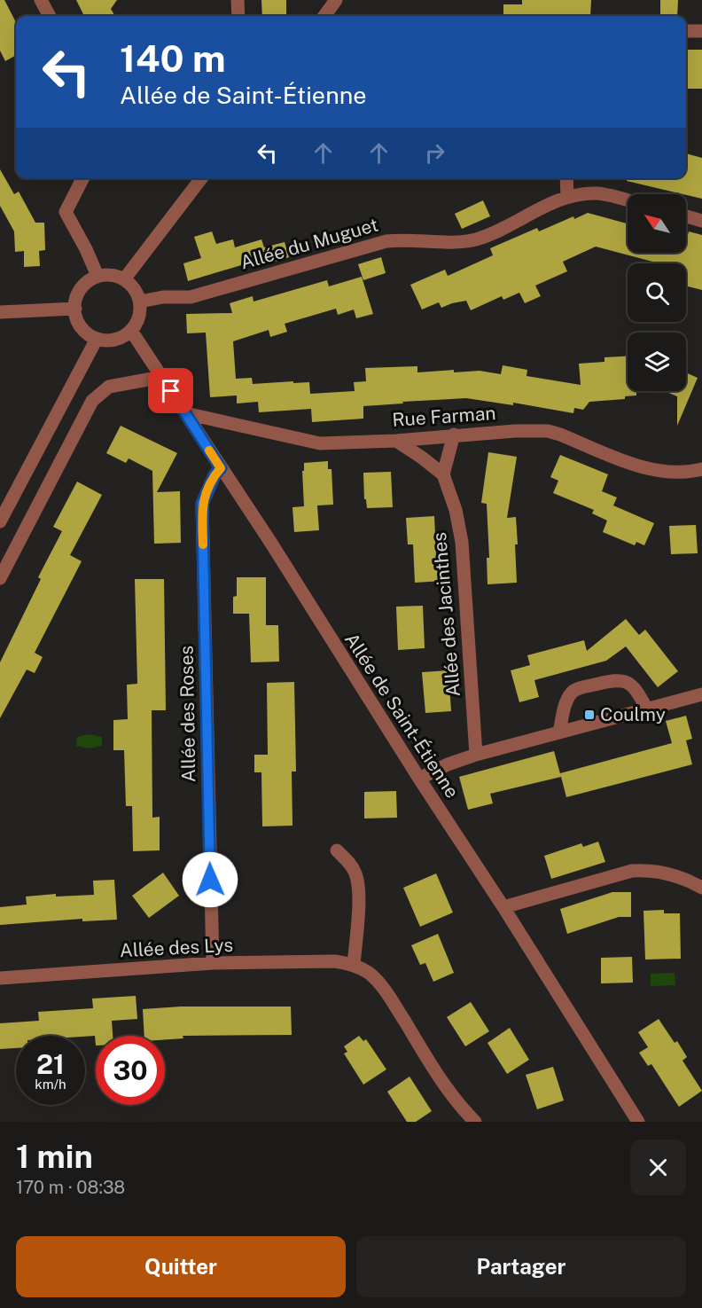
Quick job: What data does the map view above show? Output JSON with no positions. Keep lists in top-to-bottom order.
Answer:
{
  "streets": {
    "street": [
      "Allée du Muguet",
      "Rue Farman",
      "Allée des Jacinthes",
      "Allée des Roses",
      "Allée de Saint-Étienne",
      "Allée des Lys"
    ]
  },
  "crossings": [
    ["Allée du Muguet", "Allée de Saint-Étienne"],
    ["Rue Farman", "Allée de Saint-Étienne"],
    ["Allée des Roses", "Allée de Saint-Étienne"],
    ["Allée des Roses", "Allée des Lys"]
  ],
  "places": {
    "transit": ["Coulmy"]
  },
  "north": "top left",
  "page": {
    "turn": ["140 m", "Allée de Saint-Étienne"],
    "speed": "21 km/h",
    "limit": "30",
    "heading": ["1 min", "170 m · 08:38"],
    "buttons": ["Quitter", "Partager"]
  }
}
